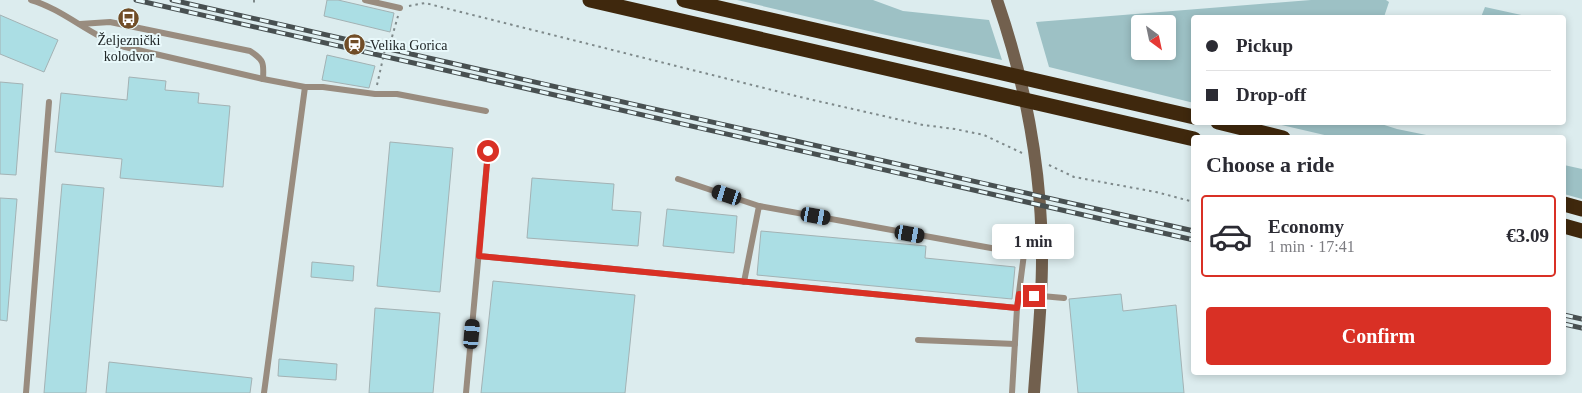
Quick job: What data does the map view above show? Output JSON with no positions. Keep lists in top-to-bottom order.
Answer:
{
  "places": {
    "bus stop": ["Željeznički kolodvor"],
    "station": ["Velika Gorica"]
  },
  "north": "bottom right",
  "page": {
    "banner": ["Pickup", "Drop-off"],
    "heading": "Choose a ride",
    "list": [
      {
        "name": "Economy",
        "note": "1 min · 17:41",
        "value": "€3.09"
      }
    ],
    "bubble": "1 min",
    "buttons": "Confirm"
  }
}
